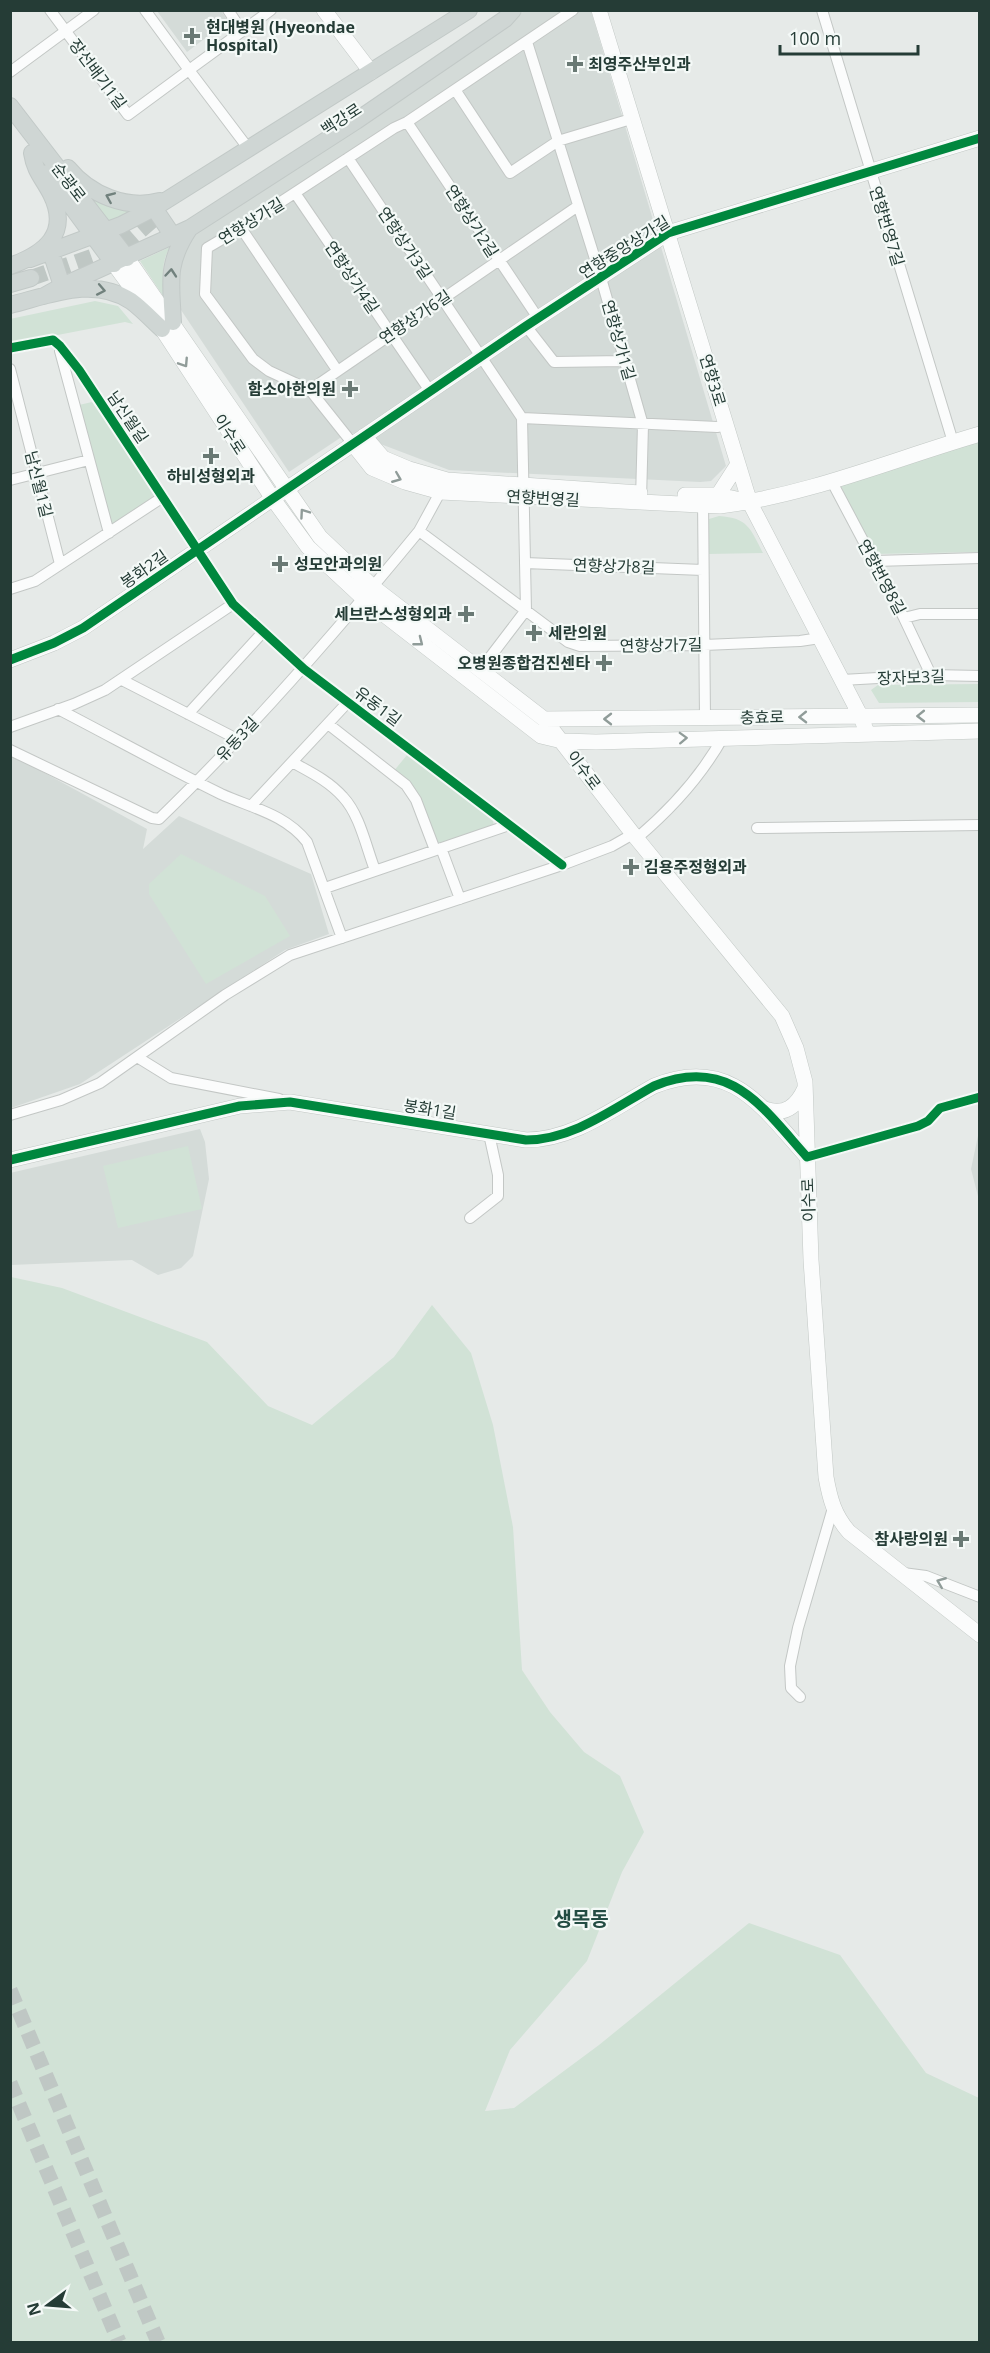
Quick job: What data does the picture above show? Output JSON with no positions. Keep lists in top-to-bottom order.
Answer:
{
  "streets": {
    "main road": ["백강로", "순광로"],
    "street": [
      "장선배기1길",
      "연향상가길",
      "연향상가2길",
      "연향번영7길",
      "연향상가3길",
      "연향중앙상가길",
      "연향상가4길",
      "연향상가6길",
      "연향상가1길",
      "연향3로",
      "남신월길",
      "이수로",
      "남신월1길",
      "연향번영길",
      "연향상가8길",
      "봉화2길",
      "연향번영8길",
      "연향상가7길",
      "장자보3길",
      "유동1길",
      "충효로",
      "유동3길",
      "봉화1길"
    ]
  },
  "crossings": [
    ["순광로", "이수로"],
    ["연향상가길", "연향상가2길"],
    ["연향상가길", "연향상가3길"],
    ["연향상가길", "연향상가4길"],
    ["연향상가길", "연향상가6길"],
    ["연향상가길", "연향상가1길"],
    ["연향상가2길", "연향중앙상가길"],
    ["연향상가2길", "연향상가6길"],
    ["연향상가2길", "연향상가1길"],
    ["연향번영7길", "연향중앙상가길"],
    ["연향번영7길", "연향번영길"],
    ["연향상가3길", "연향중앙상가길"],
    ["연향상가3길", "연향상가6길"],
    ["연향중앙상가길", "연향상가4길"],
    ["연향중앙상가길", "연향상가1길"],
    ["연향중앙상가길", "연향3로"],
    ["연향중앙상가길", "이수로"],
    ["연향중앙상가길", "연향번영길"],
    ["연향중앙상가길", "봉화2길"],
    ["연향상가4길", "연향상가6길"],
    ["연향상가6길", "연향상가1길"],
    ["연향상가1길", "연향번영길"],
    ["연향3로", "연향번영길"],
    ["연향3로", "연향상가7길"],
    ["연향3로", "장자보3길"],
    ["연향3로", "충효로"],
    ["남신월길", "봉화2길"],
    ["남신월길", "유동1길"],
    ["이수로", "봉화2길"],
    ["이수로", "충효로"],
    ["이수로", "유동3길"],
    ["이수로", "봉화1길"],
    ["연향번영길", "연향번영8길"],
    ["봉화2길", "유동1길"],
    ["연향번영8길", "장자보3길"],
    ["연향상가7길", "유동3길"],
    ["유동1길", "충효로"],
    ["유동1길", "유동3길"]
  ],
  "districts": ["생목동"],
  "places": {
    "health": [
      "현대병원 (Hyeondae Hospital)",
      "최영주산부인과",
      "함소아한의원",
      "하비성형외과",
      "성모안과의원",
      "세브란스성형외과",
      "세란의원",
      "오병원종합검진센타",
      "김용주정형외과",
      "참사랑의원"
    ]
  },
  "scale_bar": "100 m",
  "north": "left"
}
